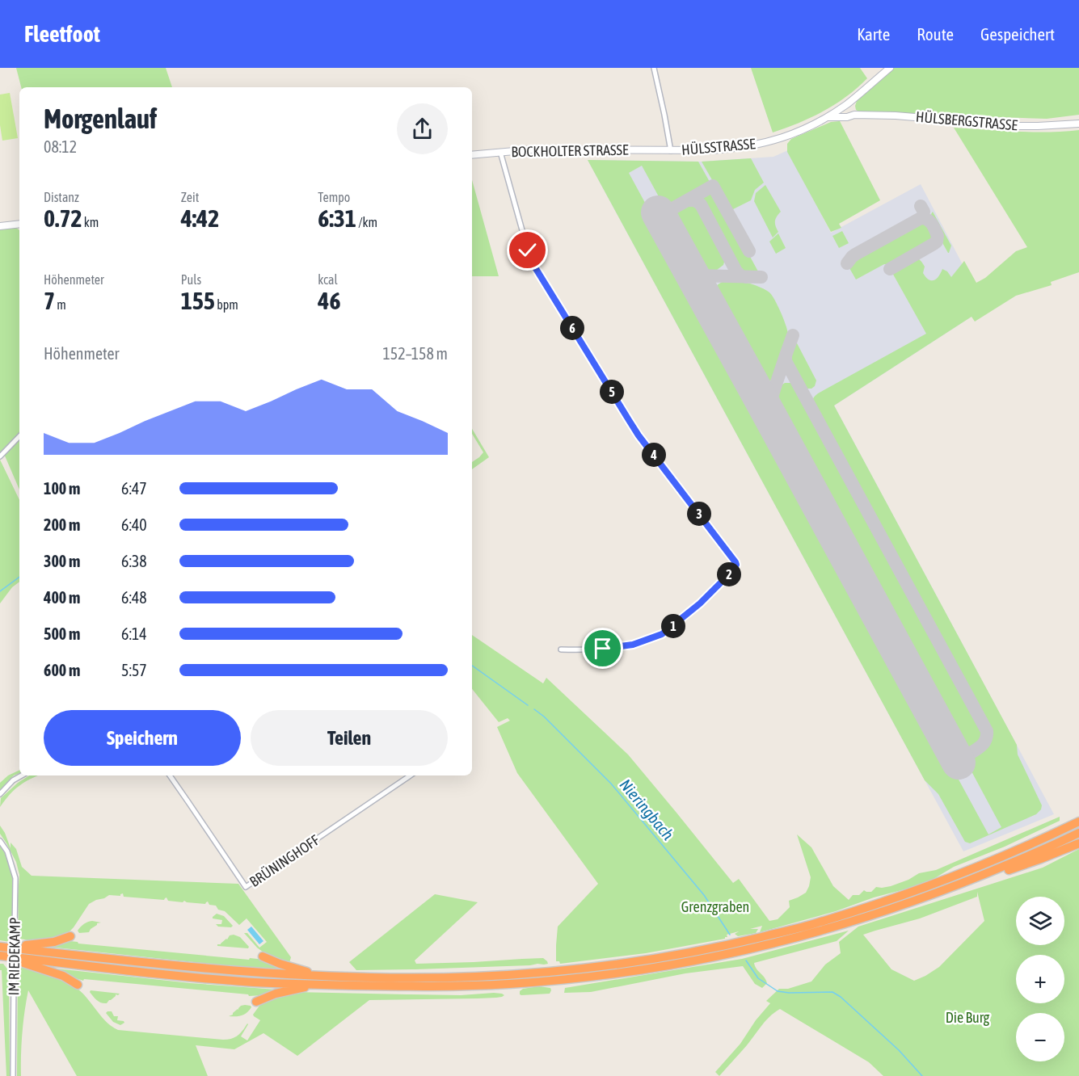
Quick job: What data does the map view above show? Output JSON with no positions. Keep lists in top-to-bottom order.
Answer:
{
  "streets": {
    "street": [
      "HÜLSBERGSTRASSE",
      "HÜLSSTRASSE",
      "BOCKHOLTER STRASSE",
      "BRÜNINGHOFF",
      "IM RIEDEKAMP"
    ]
  },
  "crossings": [
    ["HÜLSBERGSTRASSE", "HÜLSSTRASSE"],
    ["HÜLSSTRASSE", "BOCKHOLTER STRASSE"]
  ],
  "water": ["Nieringbach"],
  "parks": ["Grenzgraben", "Die Burg"],
  "page": {
    "header": "Fleetfoot",
    "nav": ["Karte", "Route", "Gespeichert"],
    "heading": ["Morgenlauf", "08:12"],
    "stats": [
      ["Distanz", "0.72 km"],
      ["Zeit", "4:42"],
      ["Tempo", "6:31 /km"],
      ["Höhenmeter", "7 m"],
      ["Puls", "155 bpm"],
      ["kcal", "46"]
    ],
    "pins": [
      "6",
      "5",
      "4",
      "3",
      "2",
      "1"
    ],
    "chart": ["Höhenmeter", "152–158 m"],
    "list": [
      {
        "name": "100 m",
        "note": "6:47"
      },
      {
        "name": "200 m",
        "note": "6:40"
      },
      {
        "name": "300 m",
        "note": "6:38"
      },
      {
        "name": "400 m",
        "note": "6:48"
      },
      {
        "name": "500 m",
        "note": "6:14"
      },
      {
        "name": "600 m",
        "note": "5:57"
      }
    ],
    "buttons": ["Speichern", "Teilen"],
    "map_buttons": ["+", "−"]
  }
}
